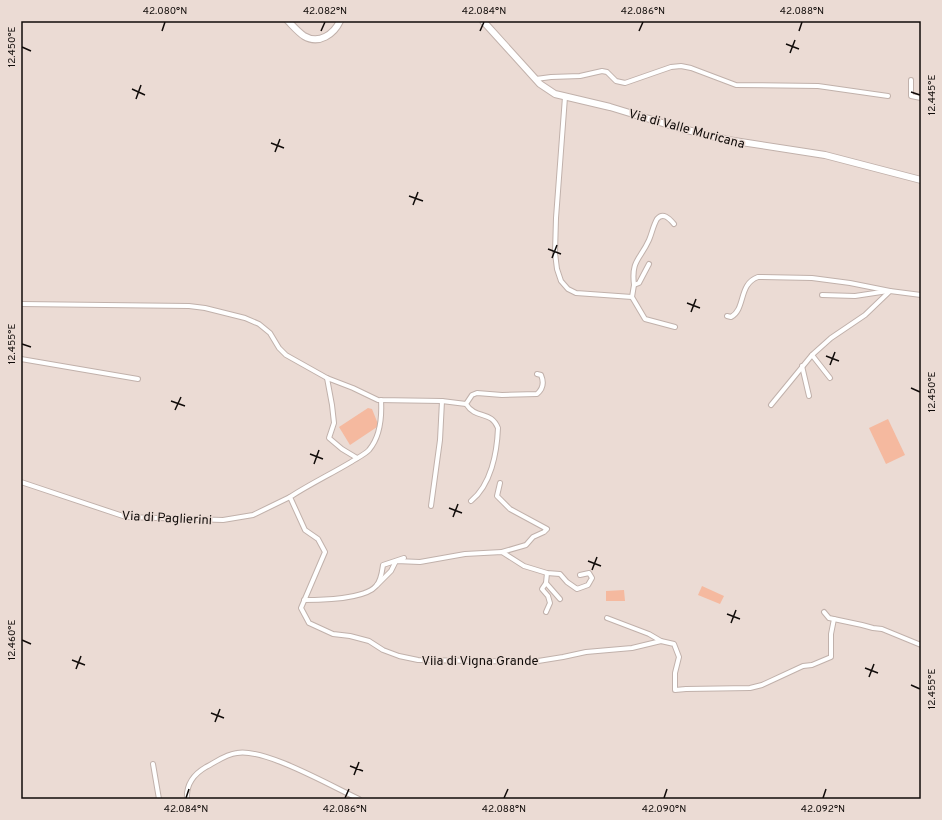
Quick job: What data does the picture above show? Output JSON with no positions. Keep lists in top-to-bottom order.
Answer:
{
  "streets": {
    "street": ["Via di Valle Muricana", "Via di Paglierini", "Viia di Vigna Grande"]
  },
  "coordinates": [
    "42.080°N",
    "42.082°N",
    "42.084°N",
    "42.086°N",
    "42.088°N",
    "12.450°E",
    "12.445°E",
    "12.455°E",
    "12.460°E",
    "42.090°N",
    "42.092°N"
  ]
}
